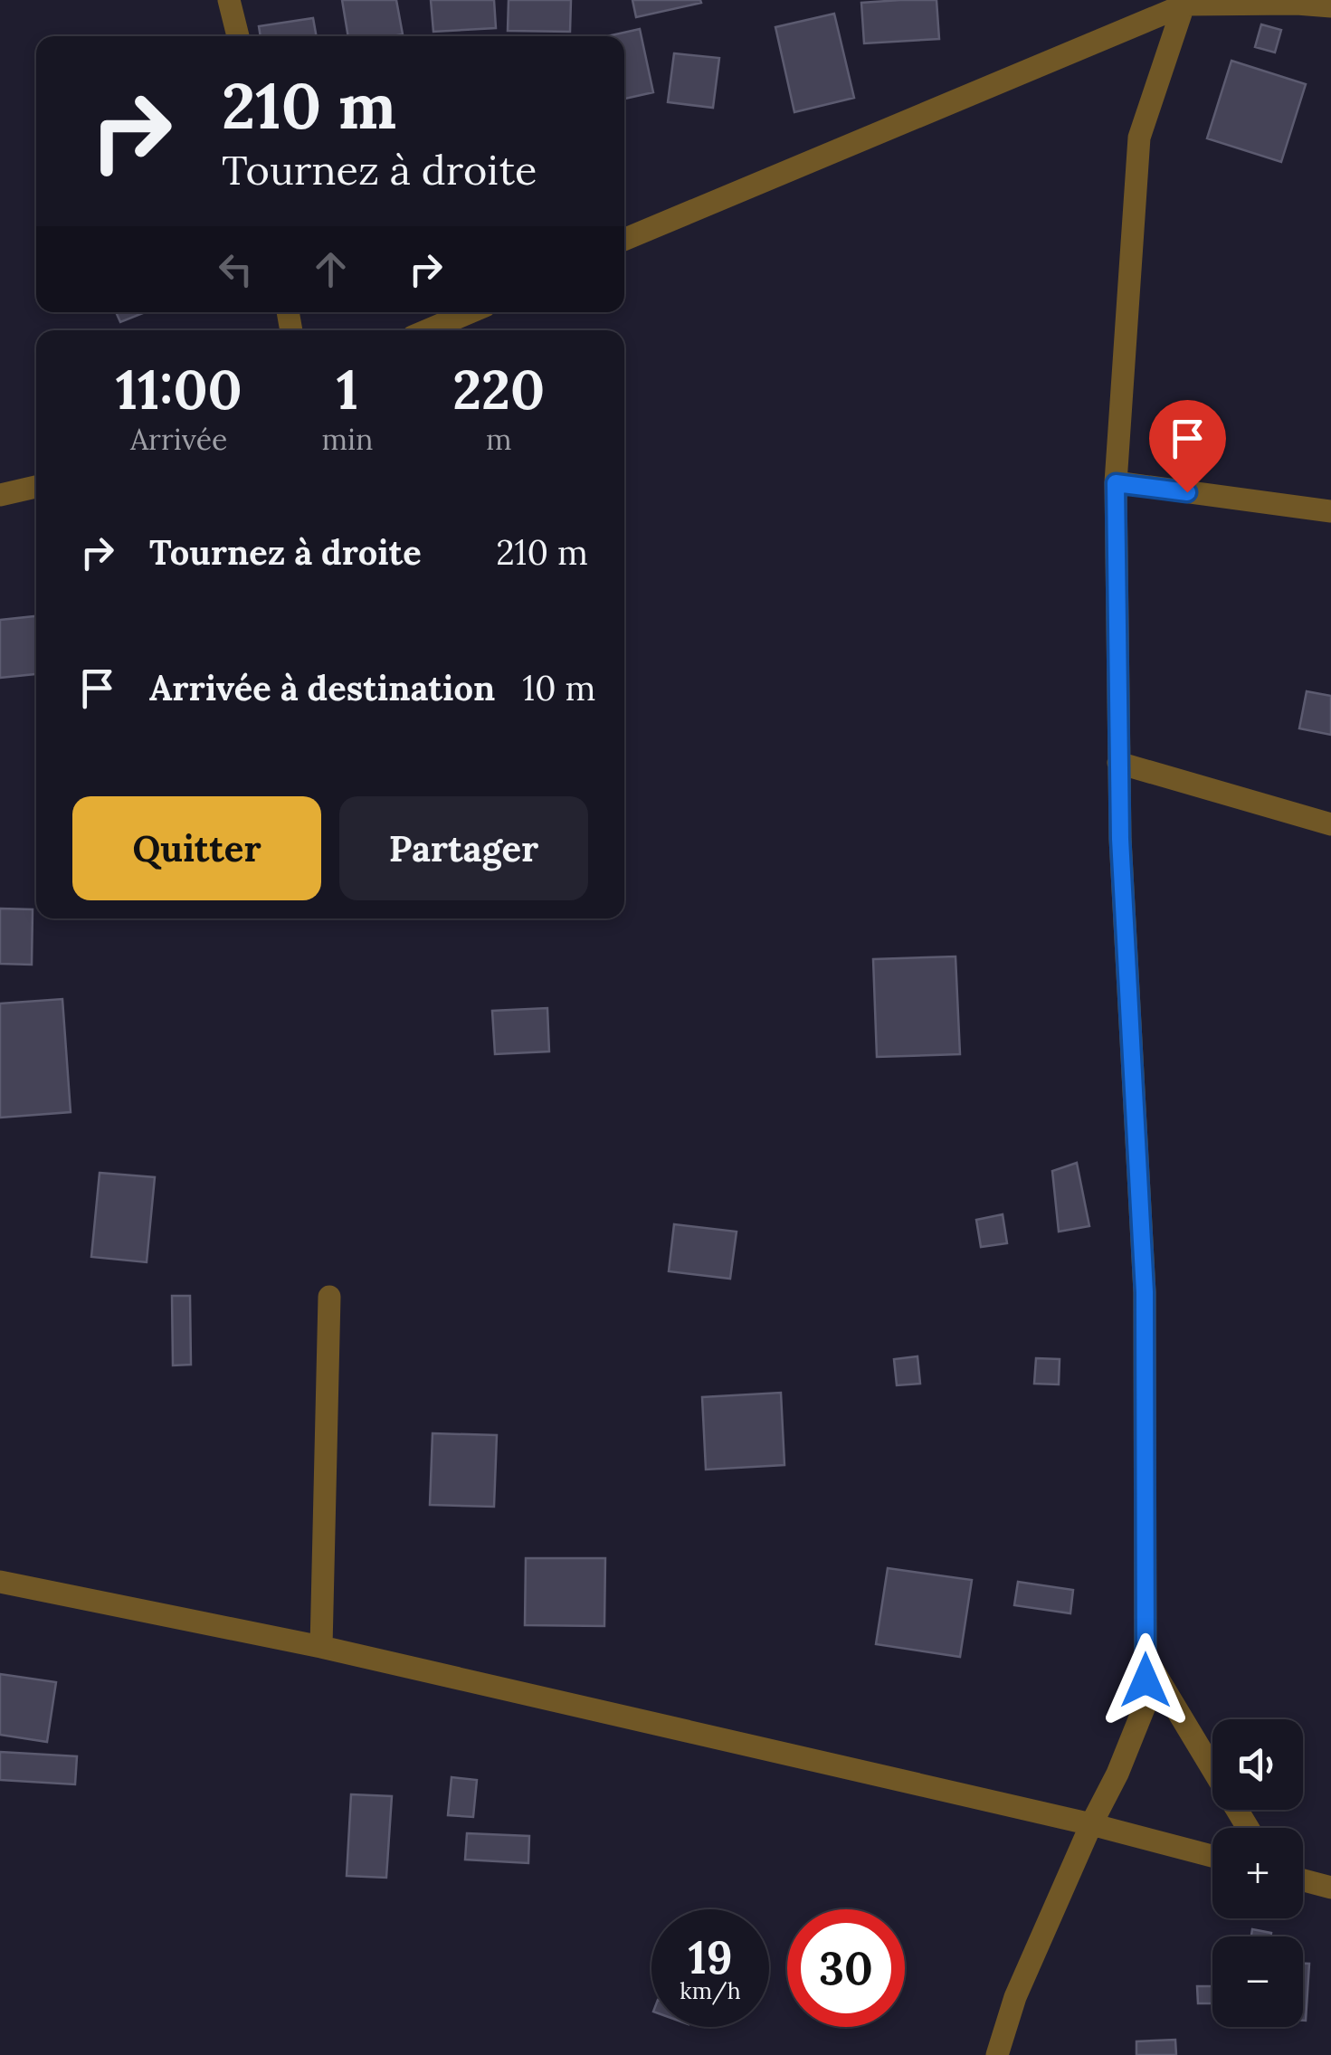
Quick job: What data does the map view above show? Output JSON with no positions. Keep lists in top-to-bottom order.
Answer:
{
  "page": {
    "turn": ["210 m", "Tournez à droite"],
    "eta": [
      "11:00",
      "Arrivée",
      "1",
      "min",
      "220",
      "m"
    ],
    "list": [
      {
        "name": "Tournez à droite",
        "value": "210 m"
      },
      {
        "name": "Arrivée à destination",
        "value": "10 m"
      }
    ],
    "buttons": ["Quitter", "Partager"],
    "map_buttons": ["+", "−"],
    "speed": "19 km/h",
    "limit": "30"
  }
}
